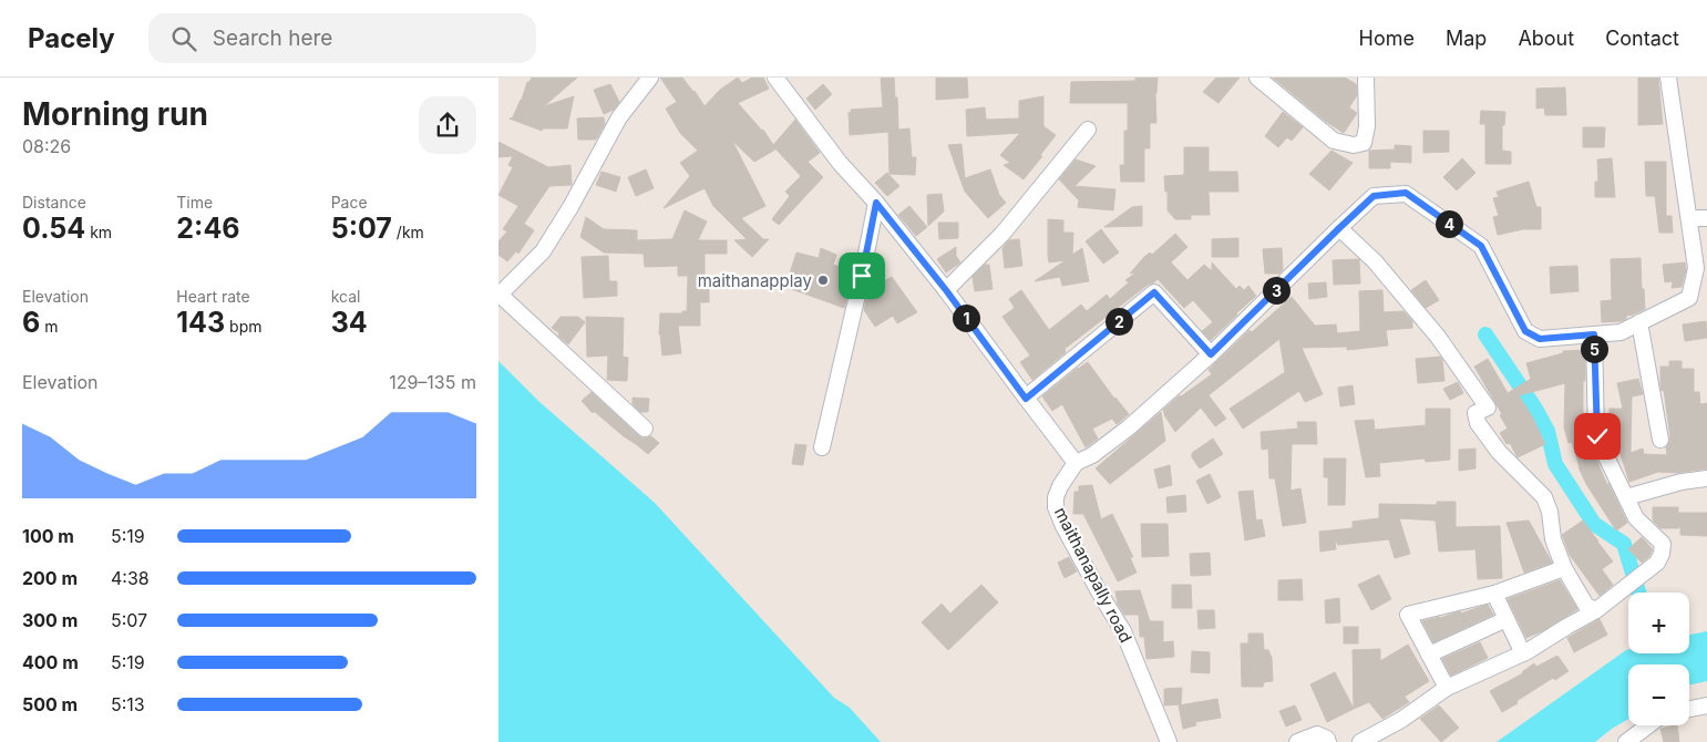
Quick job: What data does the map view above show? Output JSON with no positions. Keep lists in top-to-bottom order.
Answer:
{
  "streets": {
    "street": ["maithanapally road"]
  },
  "places": ["maithanapplay"],
  "page": {
    "header": "Pacely",
    "search": "Search here",
    "nav": [
      "Home",
      "Map",
      "About",
      "Contact"
    ],
    "heading": ["Morning run", "08:26"],
    "stats": [
      ["Distance", "0.54 km"],
      ["Time", "2:46"],
      ["Pace", "5:07 /km"],
      ["Elevation", "6 m"],
      ["Heart rate", "143 bpm"],
      ["kcal", "34"]
    ],
    "pins": [
      "4",
      "3",
      "1",
      "2",
      "5"
    ],
    "chart": ["Elevation", "129–135 m"],
    "list": [
      {
        "name": "100 m",
        "note": "5:19"
      },
      {
        "name": "200 m",
        "note": "4:38"
      },
      {
        "name": "300 m",
        "note": "5:07"
      },
      {
        "name": "400 m",
        "note": "5:19"
      },
      {
        "name": "500 m",
        "note": "5:13"
      }
    ],
    "map_buttons": ["+", "−"]
  }
}
